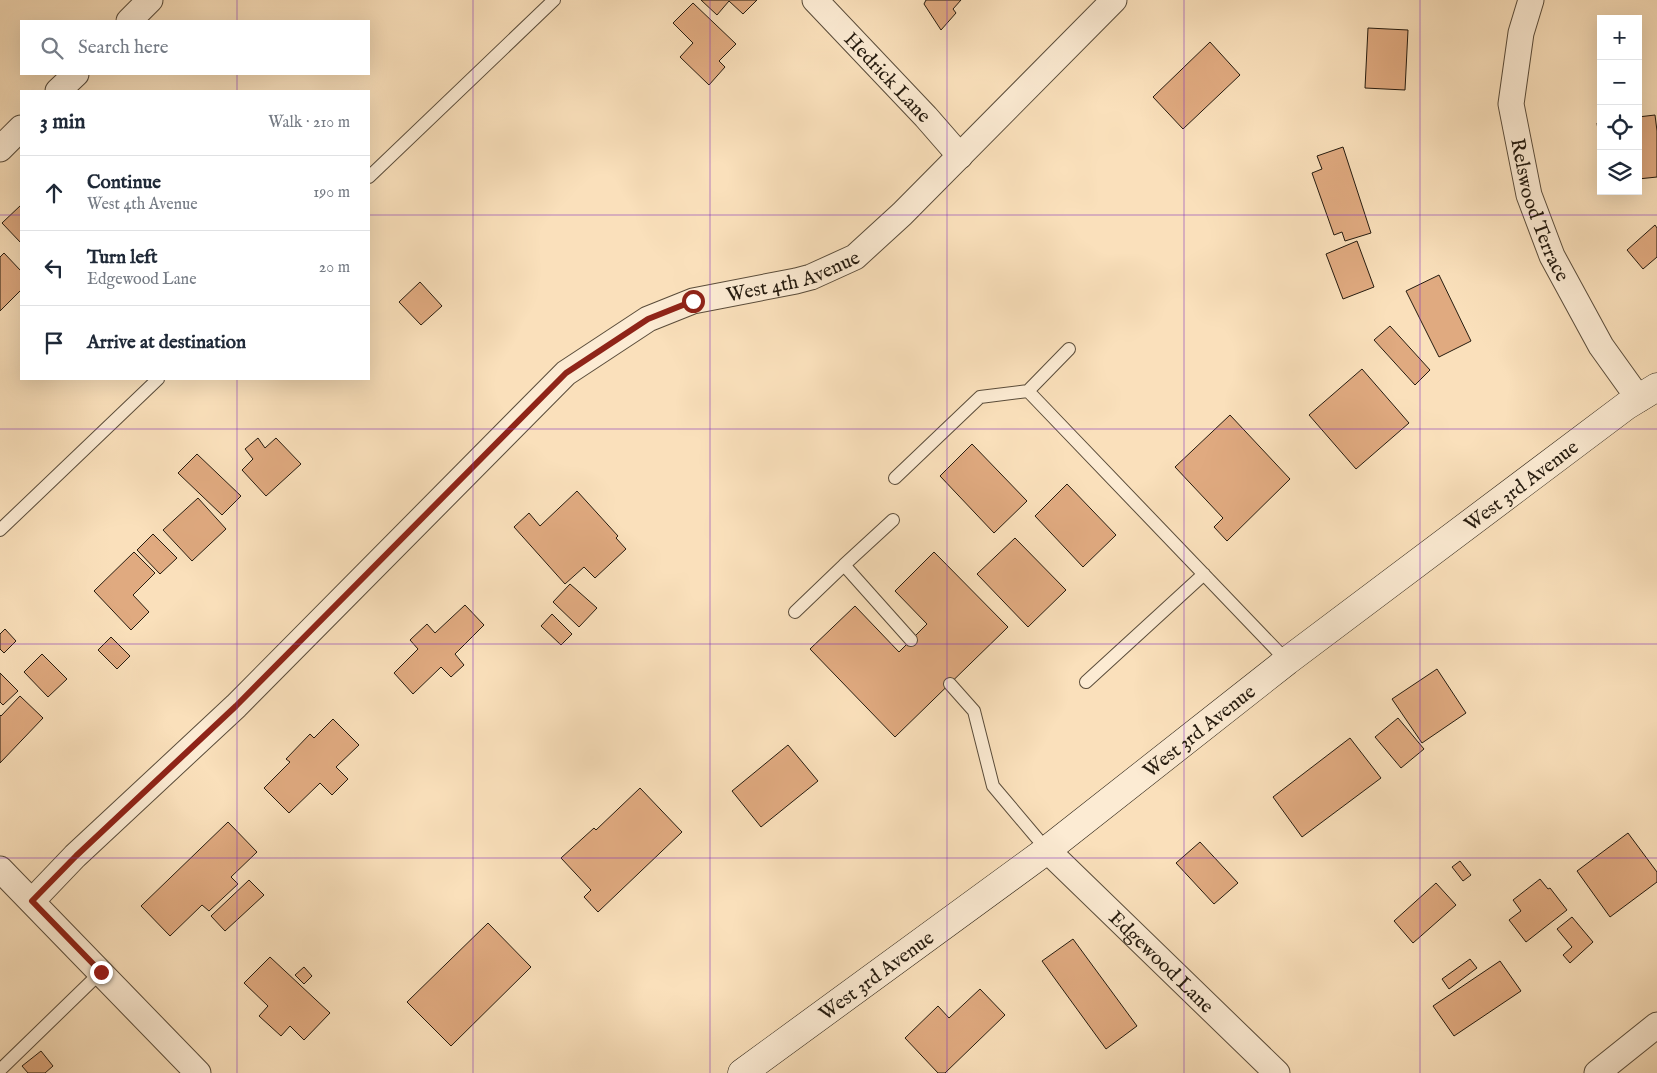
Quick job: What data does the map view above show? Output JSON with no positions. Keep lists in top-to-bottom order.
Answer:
{
  "streets": {
    "street": [
      "Hedrick Lane",
      "Relswood Terrace",
      "West 4th Avenue",
      "West 3rd Avenue",
      "Edgewood Lane"
    ]
  },
  "crossings": [
    ["Hedrick Lane", "West 4th Avenue"],
    ["Relswood Terrace", "West 3rd Avenue"],
    ["West 3rd Avenue", "Edgewood Lane"]
  ],
  "page": {
    "map_buttons": ["+", "−"],
    "search": "Search here",
    "heading": ["3 min", "Walk · 210 m"],
    "list": [
      ["Continue", "West 4th Avenue", "190 m"],
      ["Turn left", "Edgewood Lane", "20 m"],
      "Arrive at destination"
    ]
  }
}
